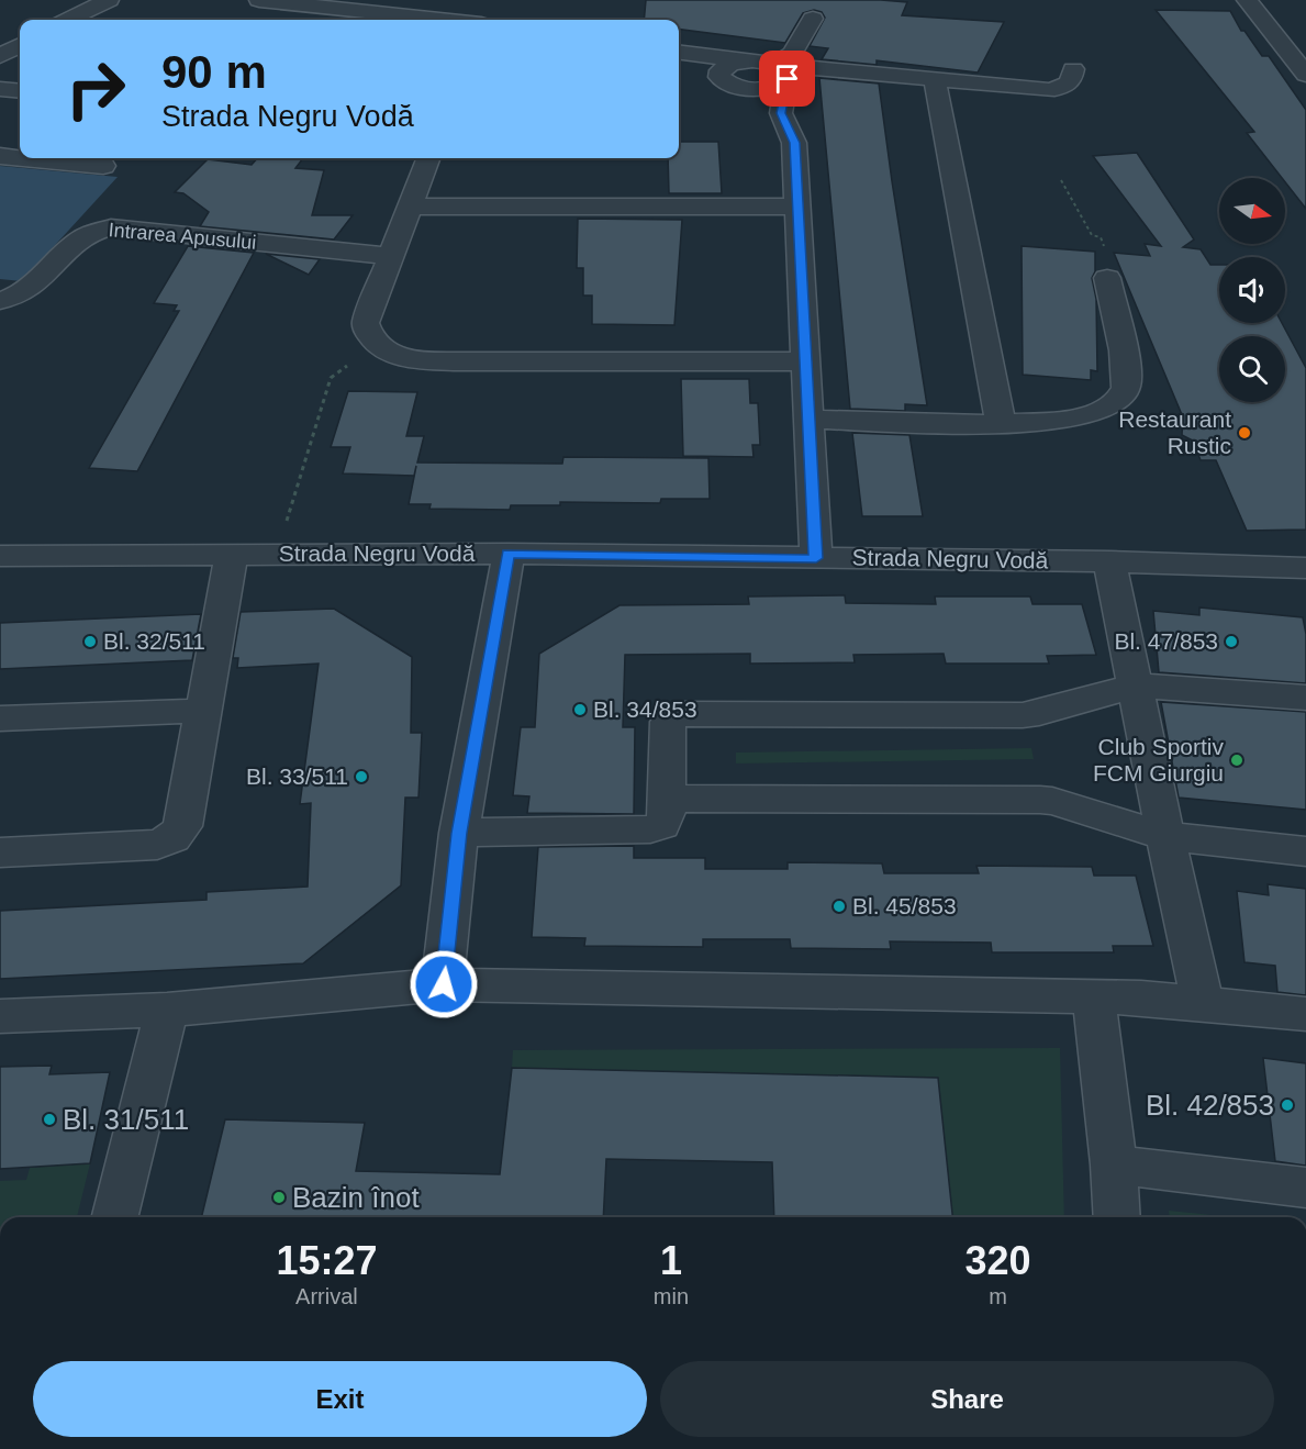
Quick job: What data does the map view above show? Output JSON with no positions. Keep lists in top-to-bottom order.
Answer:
{
  "streets": {
    "street": ["Intrarea Apusului", "Strada Negru Vodă"]
  },
  "places": [
    "Restaurant Rustic",
    "Bl. 32/511",
    "Bl. 47/853",
    "Bl. 34/853",
    "Club Sportiv FCM Giurgiu",
    "Bl. 33/511",
    "Bl. 45/853",
    "Bl. 42/853",
    "Bl. 31/511",
    "Bazin înot"
  ],
  "north": "right",
  "page": {
    "turn": ["90 m", "Strada Negru Vodă"],
    "eta": [
      "15:27",
      "Arrival",
      "1",
      "min",
      "320",
      "m"
    ],
    "buttons": ["Exit", "Share"]
  }
}
